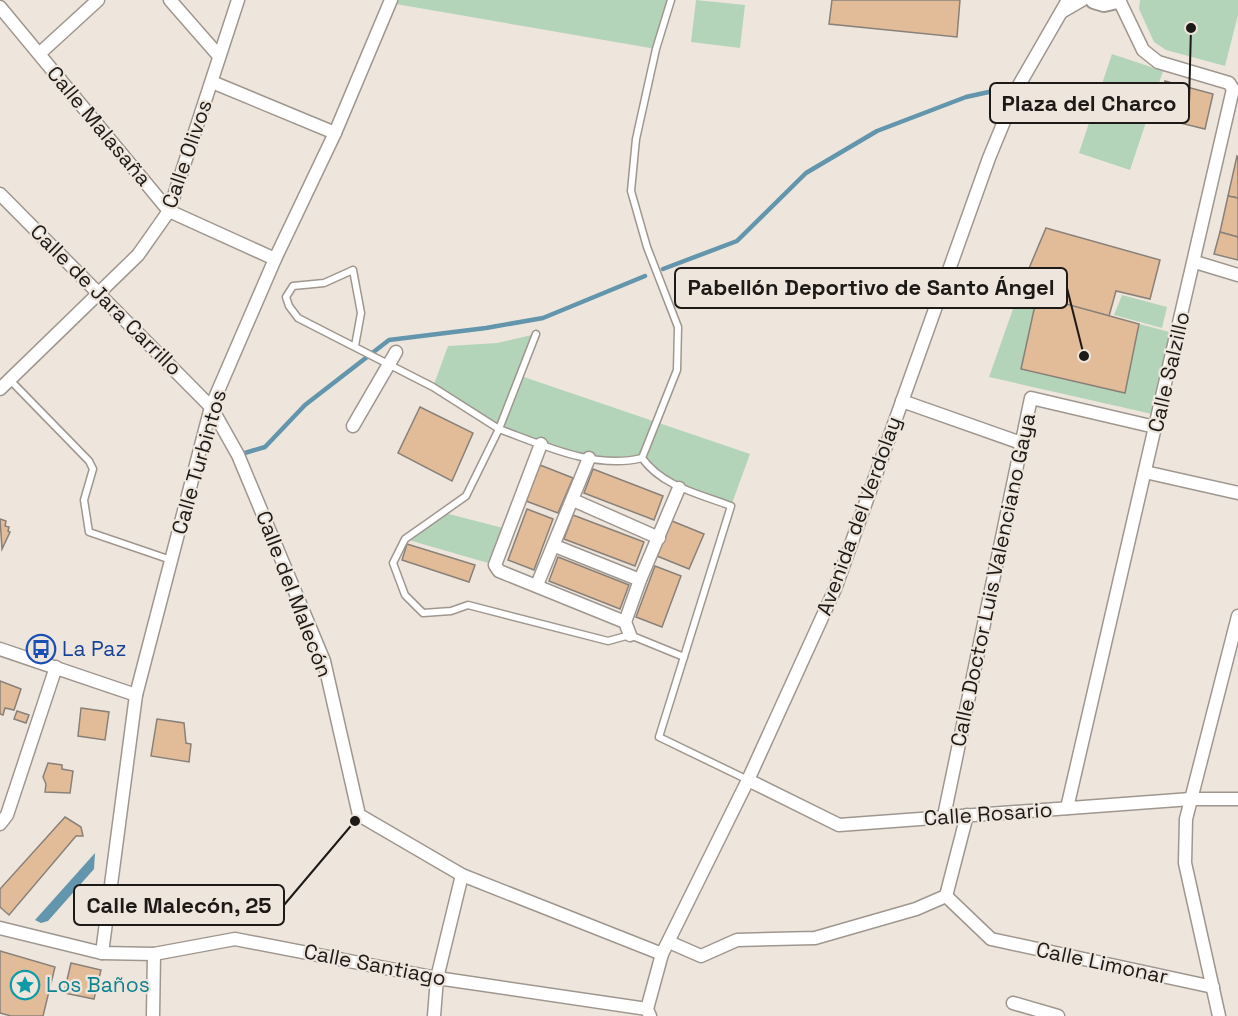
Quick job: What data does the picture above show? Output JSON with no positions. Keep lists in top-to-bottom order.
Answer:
{
  "streets": {
    "street": [
      "Calle Malasaña",
      "Calle Olivos",
      "Calle de Jara Carrillo",
      "Calle Salzillo",
      "Calle Turbintos",
      "Avenida del Verdolay",
      "Calle Doctor Luis Valenciano Gaya",
      "Calle del Malecón",
      "Calle Rosario",
      "Calle Limonar",
      "Calle Santiago"
    ]
  },
  "crossings": [
    ["Calle Malasaña", "Calle Olivos"],
    ["Calle Malasaña", "Calle Turbintos"],
    ["Calle Olivos", "Calle de Jara Carrillo"],
    ["Calle de Jara Carrillo", "Calle Turbintos"],
    ["Calle de Jara Carrillo", "Calle del Malecón"],
    ["Calle Salzillo", "Calle Doctor Luis Valenciano Gaya"],
    ["Calle Salzillo", "Calle Rosario"],
    ["Calle Turbintos", "Calle del Malecón"],
    ["Calle Turbintos", "Calle Santiago"],
    ["Avenida del Verdolay", "Calle del Malecón"],
    ["Avenida del Verdolay", "Calle Rosario"],
    ["Avenida del Verdolay", "Calle Santiago"],
    ["Calle Doctor Luis Valenciano Gaya", "Calle Rosario"]
  ],
  "places": {
    "other": ["Plaza del Charco", "Pabellón Deportivo de Santo Ángel", "Calle Malecón, 25"],
    "bus stop": ["La Paz"],
    "place": ["Los Baños"]
  }
}
